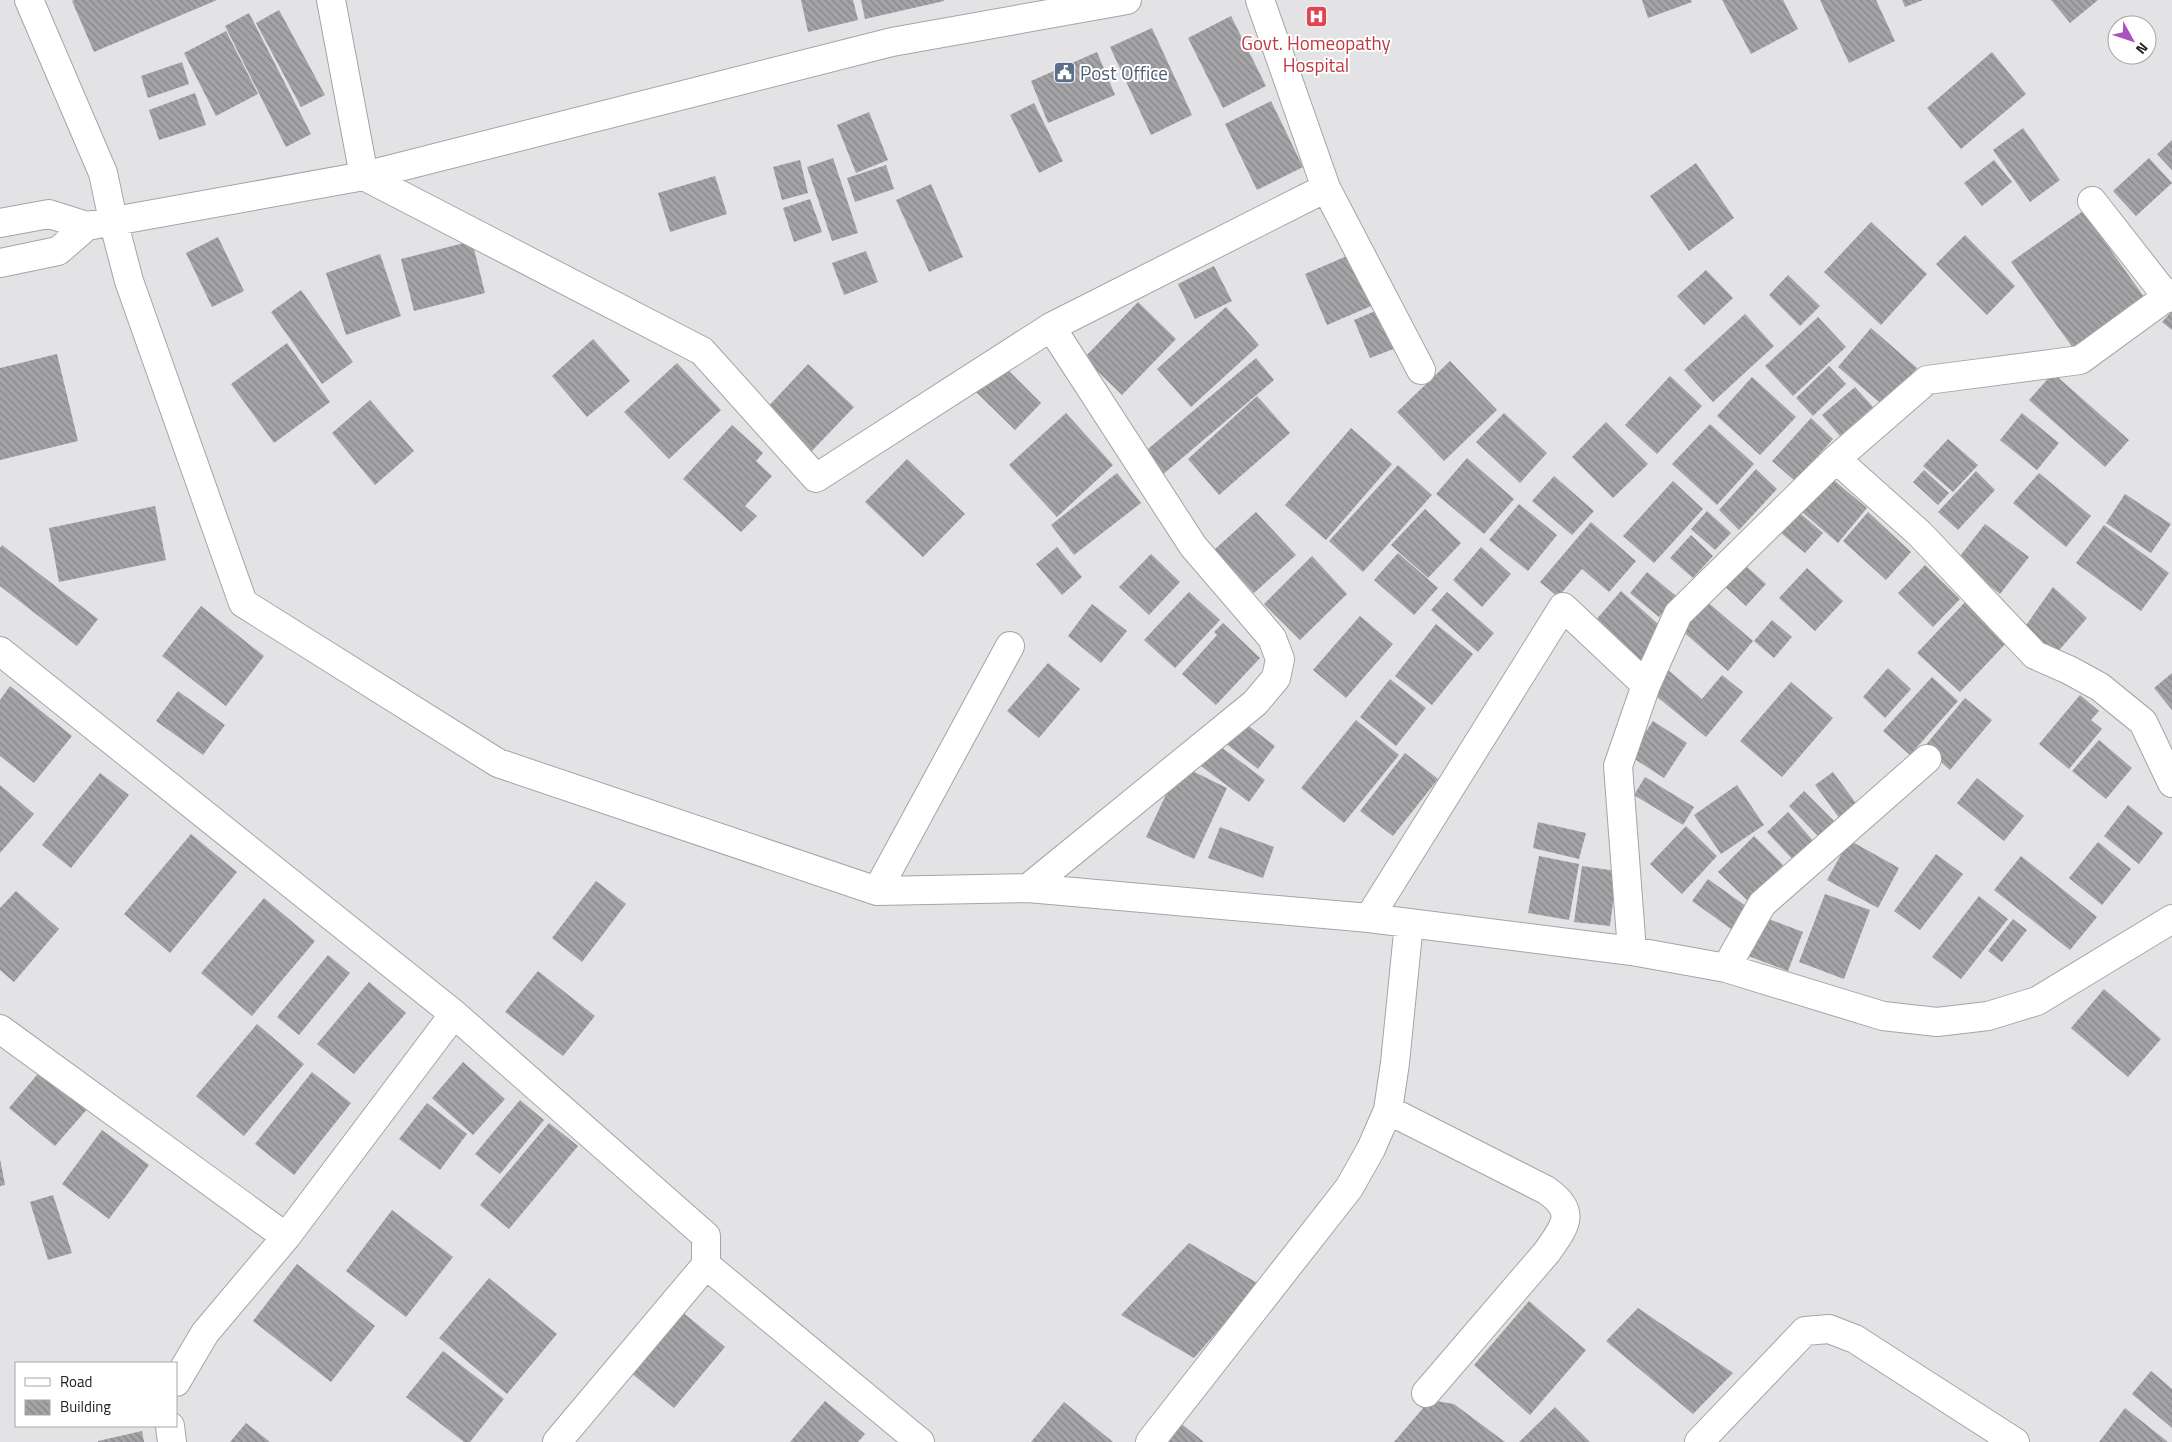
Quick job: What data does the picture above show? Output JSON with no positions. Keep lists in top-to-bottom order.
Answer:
{
  "places": {
    "hospital": ["Govt. Homeopathy Hospital"],
    "public building": ["Post Office"]
  },
  "legend": ["Road", "Building"],
  "north": "bottom right"
}
